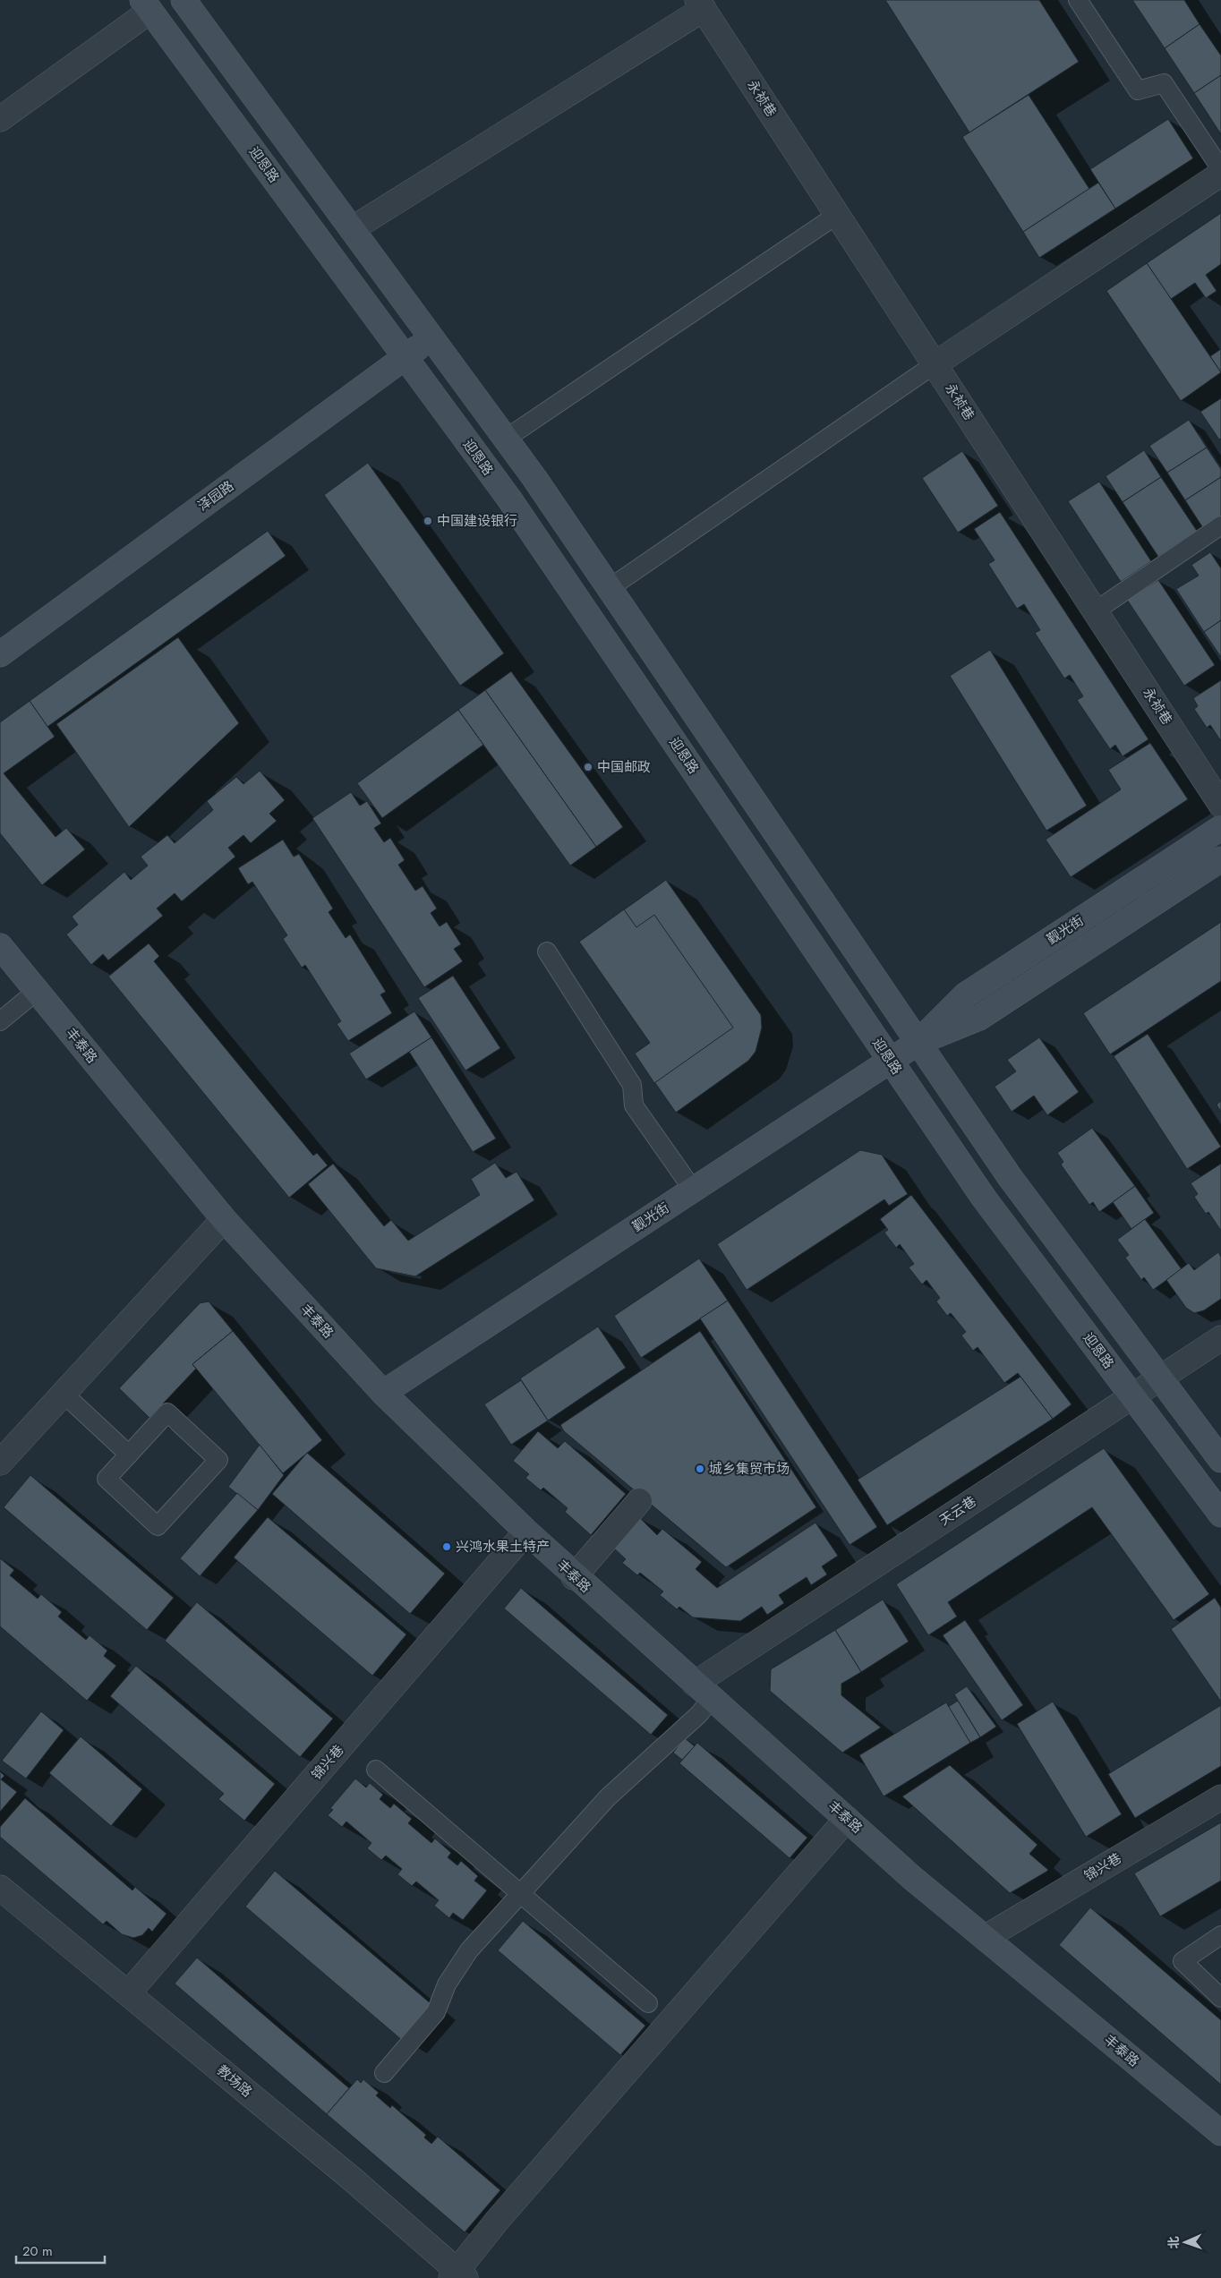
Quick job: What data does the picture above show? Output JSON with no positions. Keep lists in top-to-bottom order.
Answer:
{
  "streets": {
    "street": [
      "永祯巷",
      "迎恩路",
      "泽园路",
      "觐光街",
      "丰泰路",
      "天云巷",
      "锦兴巷",
      "教场路"
    ]
  },
  "crossings": [
    ["迎恩路", "泽园路"],
    ["迎恩路", "觐光街"],
    ["迎恩路", "天云巷"],
    ["觐光街", "丰泰路"],
    ["丰泰路", "天云巷"],
    ["丰泰路", "锦兴巷"],
    ["锦兴巷", "教场路"]
  ],
  "places": [
    "中国建设银行",
    "中国邮政",
    "城乡集贸市场",
    "兴鸿水果土特产"
  ],
  "scale_bar": "20 m",
  "north": "left"
}
